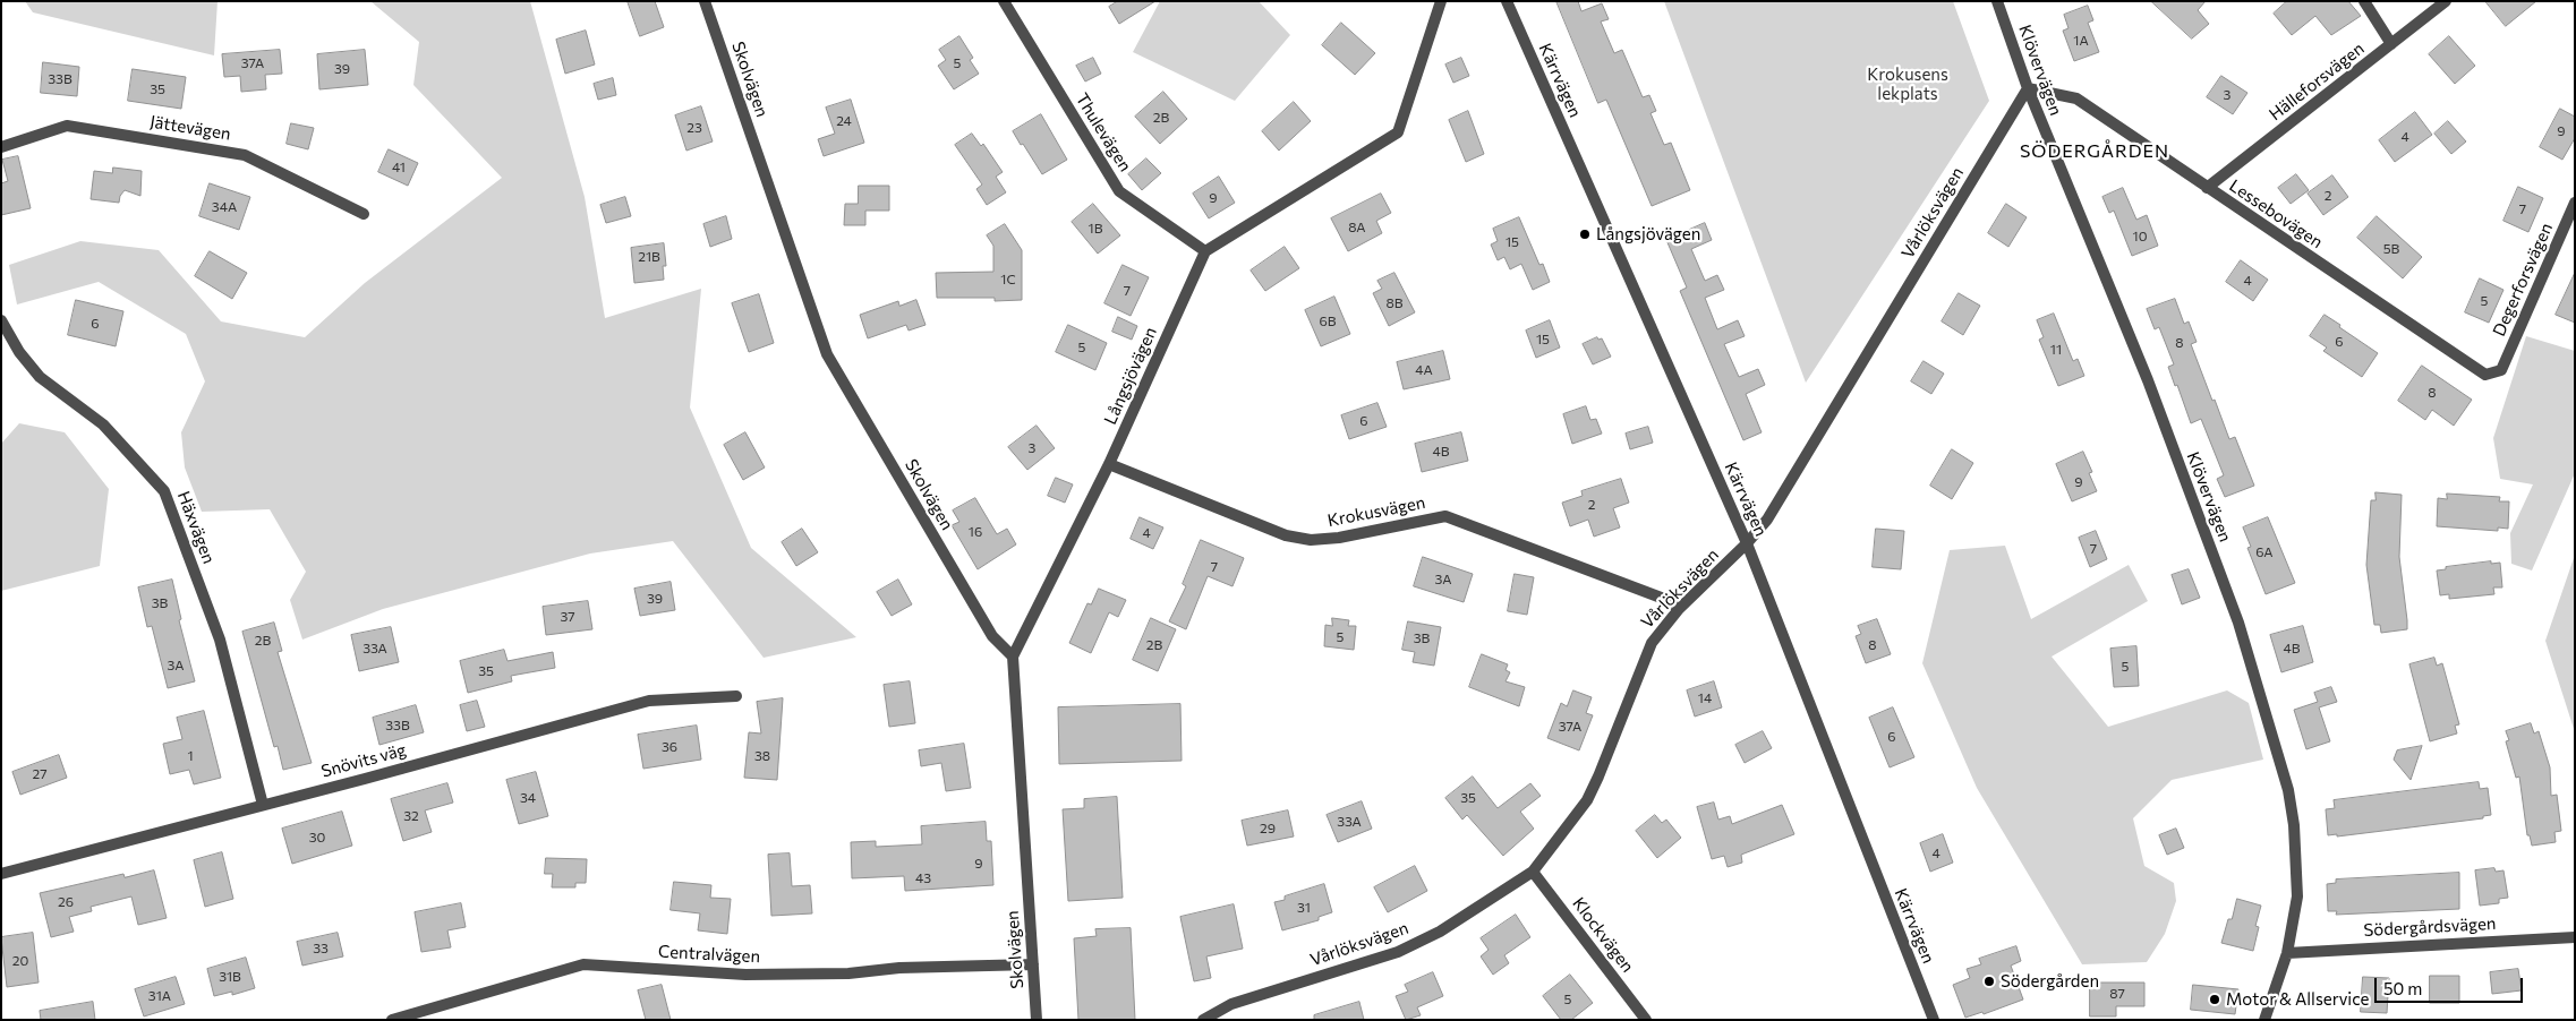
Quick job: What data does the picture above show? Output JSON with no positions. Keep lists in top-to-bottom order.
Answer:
{
  "streets": {
    "street": [
      "Klövervägen",
      "Skolvägen",
      "Kärrvägen",
      "Hälleforsvägen",
      "Jättevägen",
      "Thulevägen",
      "Vårlöksvägen",
      "Lessebovägen",
      "Degerforsvägen",
      "Långsjövägen",
      "Krokusvägen",
      "Häxvägen",
      "Snövits väg",
      "Södergårdsvägen",
      "Klockvägen",
      "Centralvägen"
    ]
  },
  "crossings": [
    ["Klövervägen", "Vårlöksvägen"],
    ["Klövervägen", "Lessebovägen"],
    ["Klövervägen", "Södergårdsvägen"],
    ["Skolvägen", "Långsjövägen"],
    ["Skolvägen", "Centralvägen"],
    ["Kärrvägen", "Vårlöksvägen"],
    ["Hälleforsvägen", "Lessebovägen"],
    ["Thulevägen", "Långsjövägen"],
    ["Vårlöksvägen", "Lessebovägen"],
    ["Vårlöksvägen", "Krokusvägen"],
    ["Vårlöksvägen", "Klockvägen"],
    ["Lessebovägen", "Degerforsvägen"],
    ["Långsjövägen", "Krokusvägen"],
    ["Häxvägen", "Snövits väg"]
  ],
  "districts": ["SÖDERGÅRDEN"],
  "parks": ["Krokusens lekplats"],
  "places": ["Långsjövägen", "Södergården", "Motor & Allservice"],
  "house_numbers": [
    "1A",
    "37A",
    "5",
    "39",
    "33B",
    "35",
    "3",
    "2B",
    "24",
    "23",
    "9",
    "4",
    "41",
    "2",
    "9",
    "34A",
    "7",
    "8A",
    "1B",
    "10",
    "15",
    "5B",
    "21B",
    "1C",
    "4",
    "7",
    "5",
    "8B",
    "6B",
    "6",
    "15",
    "6",
    "8",
    "5",
    "11",
    "4A",
    "8",
    "6",
    "3",
    "4B",
    "9",
    "2",
    "16",
    "4",
    "7",
    "6A",
    "7",
    "3A",
    "39",
    "3B",
    "37",
    "5",
    "3B",
    "2B",
    "2B",
    "8",
    "33A",
    "4B",
    "3A",
    "5",
    "35",
    "14",
    "33B",
    "37A",
    "6",
    "36",
    "1",
    "38",
    "27",
    "34",
    "35",
    "32",
    "33A",
    "29",
    "30",
    "4",
    "9",
    "43",
    "26",
    "31",
    "33",
    "20",
    "31B",
    "87",
    "31A",
    "5"
  ],
  "scale_bar": "50 m"
}
